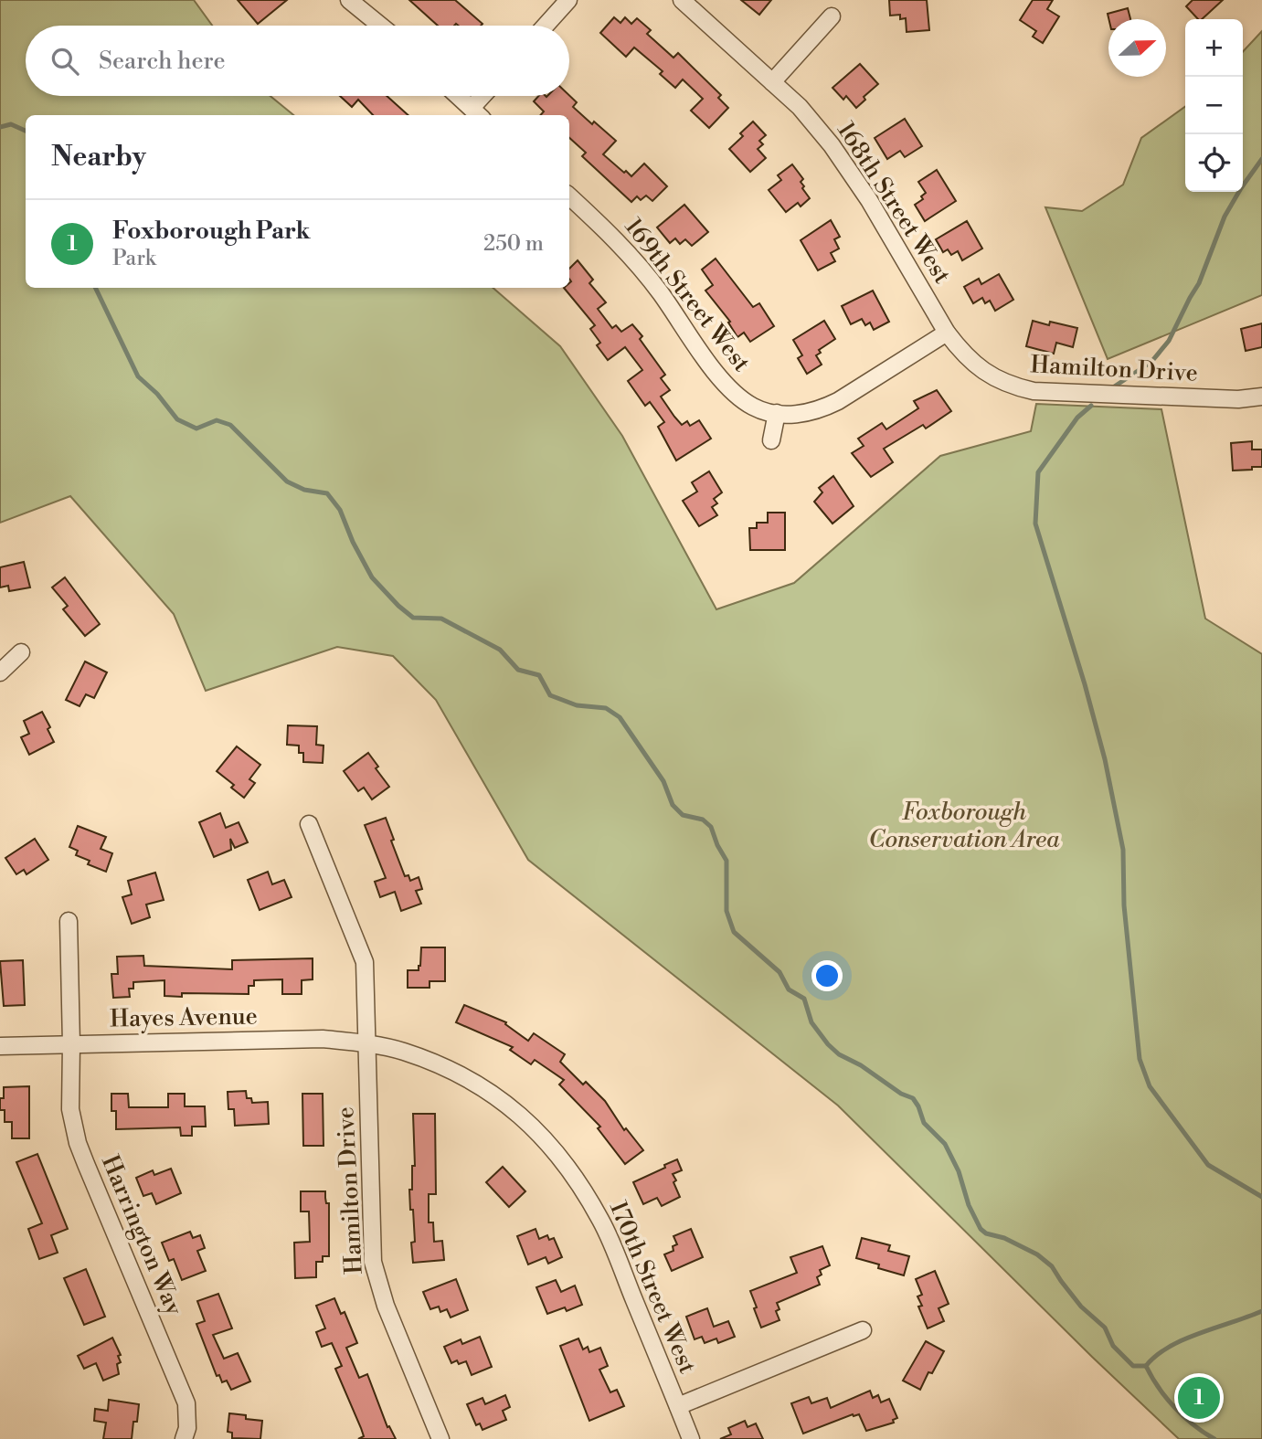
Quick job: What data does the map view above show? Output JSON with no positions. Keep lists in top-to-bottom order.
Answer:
{
  "streets": {
    "street": [
      "168th Street West",
      "169th Street West",
      "Hamilton Drive",
      "Hayes Avenue",
      "Harrington Way",
      "170th Street West"
    ]
  },
  "crossings": [
    ["168th Street West", "169th Street West"],
    ["168th Street West", "Hamilton Drive"],
    ["169th Street West", "Hamilton Drive"],
    ["Hamilton Drive", "Hayes Avenue"],
    ["Hamilton Drive", "170th Street West"],
    ["Hayes Avenue", "Harrington Way"],
    ["Hayes Avenue", "170th Street West"]
  ],
  "parks": ["Foxborough Conservation Area"],
  "north": "right",
  "page": {
    "map_buttons": ["+", "−"],
    "search": "Search here",
    "heading": "Nearby",
    "list": [
      {
        "mark": "1",
        "name": "Foxborough Park",
        "note": "Park",
        "value": "250 m"
      }
    ],
    "pins": "1"
  }
}
